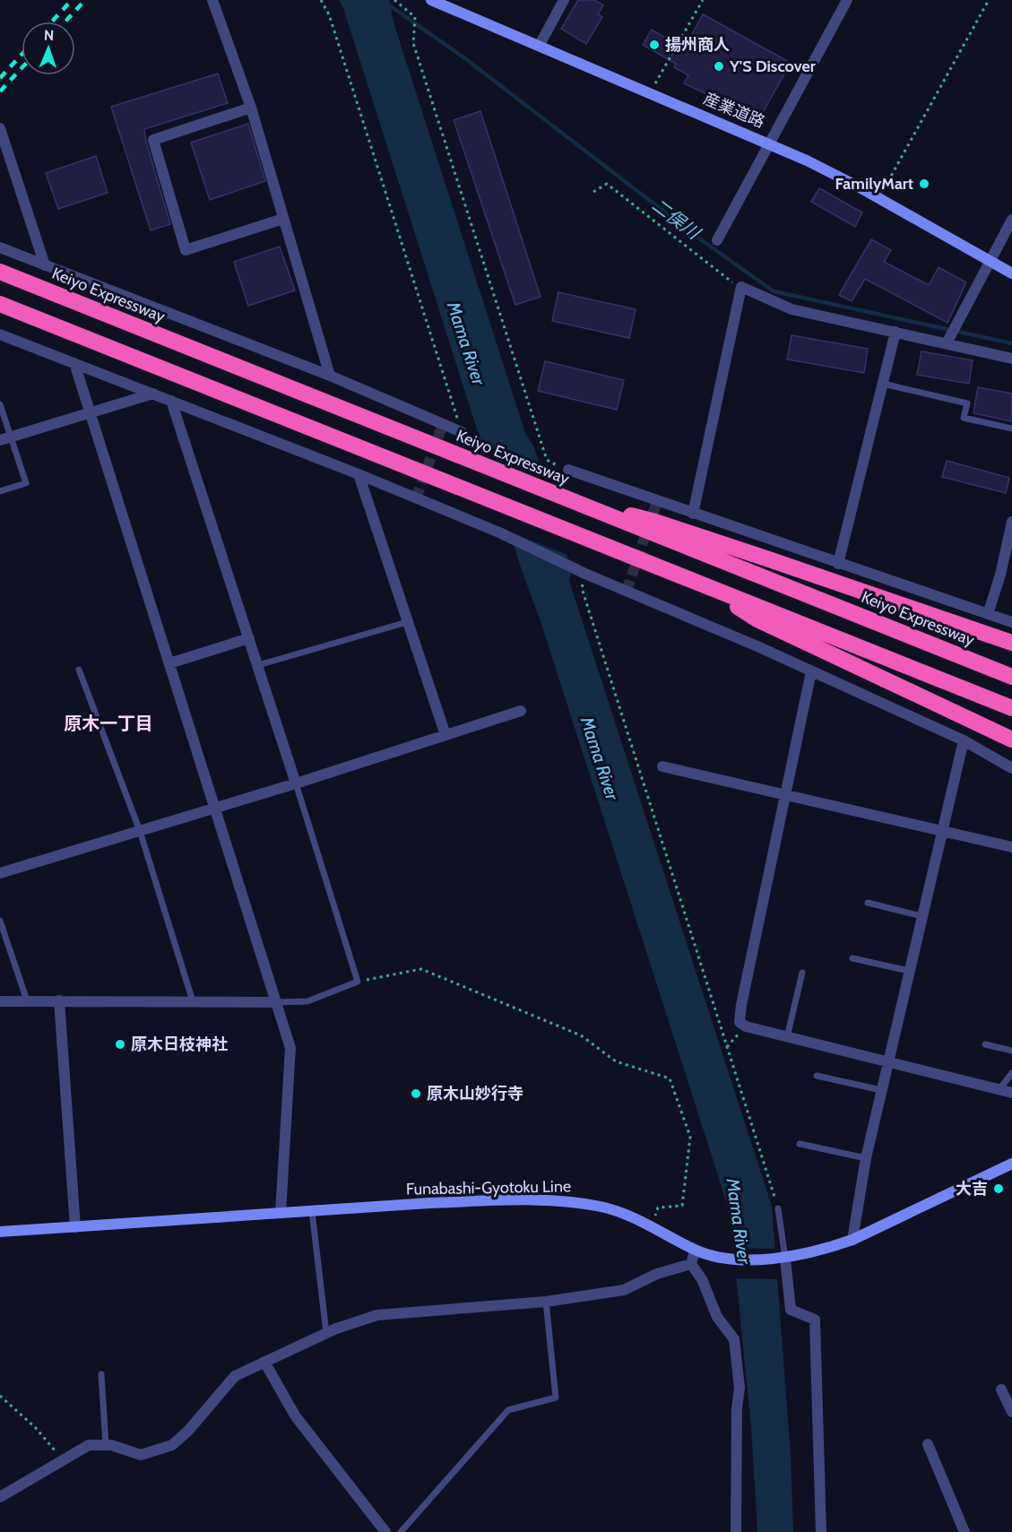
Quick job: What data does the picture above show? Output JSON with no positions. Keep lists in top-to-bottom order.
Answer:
{
  "streets": {
    "highway": ["Keiyo Expressway"],
    "main road": ["産業道路", "Funabashi-Gyotoku Line"]
  },
  "districts": ["原木一丁目"],
  "water": ["二俣川", "Mama River"],
  "places": [
    "揚州商人",
    "Y'S Discover",
    "FamilyMart",
    "原木日枝神社",
    "原木山妙行寺",
    "大吉"
  ],
  "north": "top"
}
